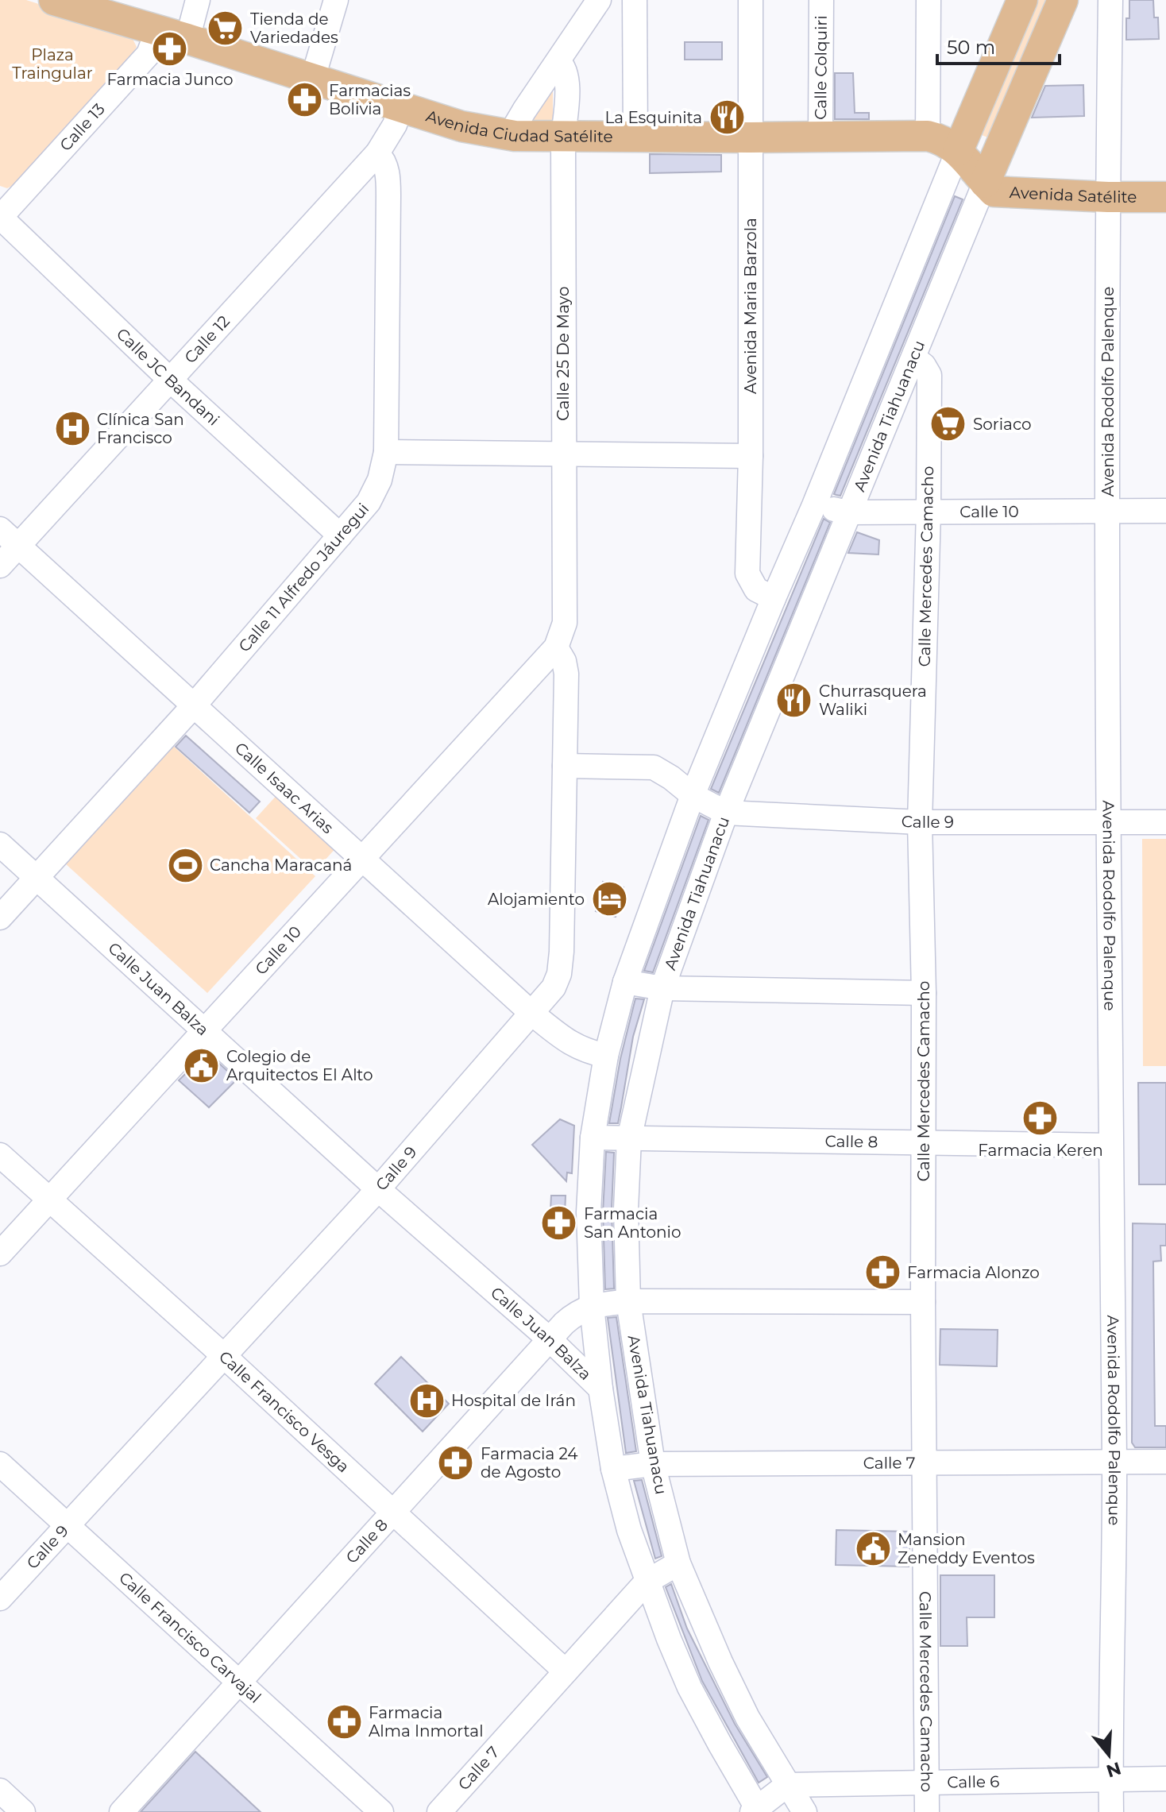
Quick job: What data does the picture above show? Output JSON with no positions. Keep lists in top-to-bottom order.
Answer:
{
  "streets": {
    "main road": ["Avenida Ciudad Satélite", "Avenida Satélite", "Avenida Tiahuanacu"],
    "street": [
      "Calle Colquiri",
      "Calle 13",
      "Avenida Maria Barzola",
      "Calle 12",
      "Calle 25 De Mayo",
      "Calle JC Bandani",
      "Avenida Rodolfo Palenque",
      "Calle 10",
      "Calle Mercedes Camacho",
      "Calle 11 Alfredo Jáuregui",
      "Calle Isaac Arias",
      "Calle 9",
      "Calle Juan Balza",
      "Calle 8",
      "Calle Francisco Vesga",
      "Calle 7",
      "Calle Francisco Carvajal",
      "Calle 6"
    ]
  },
  "crossings": [
    ["Calle Colquiri", "Avenida Ciudad Satélite"],
    ["Avenida Ciudad Satélite", "Calle 13"],
    ["Avenida Ciudad Satélite", "Avenida Satélite"],
    ["Avenida Ciudad Satélite", "Avenida Maria Barzola"],
    ["Avenida Ciudad Satélite", "Calle 12"],
    ["Avenida Ciudad Satélite", "Calle 25 De Mayo"],
    ["Avenida Ciudad Satélite", "Avenida Tiahuanacu"],
    ["Calle 13", "Calle JC Bandani"],
    ["Avenida Satélite", "Avenida Rodolfo Palenque"],
    ["Avenida Satélite", "Avenida Tiahuanacu"],
    ["Calle 12", "Calle JC Bandani"],
    ["Calle 12", "Calle 11 Alfredo Jáuregui"],
    ["Calle 12", "Calle Isaac Arias"],
    ["Calle 25 De Mayo", "Calle 10"],
    ["Calle 25 De Mayo", "Calle 9"],
    ["Calle JC Bandani", "Calle 11 Alfredo Jáuregui"],
    ["Avenida Rodolfo Palenque", "Calle 10"],
    ["Avenida Rodolfo Palenque", "Calle 9"],
    ["Avenida Rodolfo Palenque", "Calle 8"],
    ["Avenida Rodolfo Palenque", "Calle 7"],
    ["Avenida Rodolfo Palenque", "Calle 6"],
    ["Avenida Tiahuanacu", "Calle 10"],
    ["Avenida Tiahuanacu", "Calle Mercedes Camacho"],
    ["Avenida Tiahuanacu", "Calle 9"],
    ["Avenida Tiahuanacu", "Calle 8"],
    ["Avenida Tiahuanacu", "Calle 7"],
    ["Avenida Tiahuanacu", "Calle 6"],
    ["Calle 10", "Calle Mercedes Camacho"],
    ["Calle 10", "Calle Isaac Arias"],
    ["Calle 10", "Calle 9"],
    ["Calle 10", "Calle Juan Balza"],
    ["Calle 10", "Calle Francisco Vesga"],
    ["Calle Mercedes Camacho", "Calle 9"],
    ["Calle Mercedes Camacho", "Calle 8"],
    ["Calle Mercedes Camacho", "Calle 7"],
    ["Calle Mercedes Camacho", "Calle 6"],
    ["Calle 11 Alfredo Jáuregui", "Calle Isaac Arias"],
    ["Calle 11 Alfredo Jáuregui", "Calle Juan Balza"],
    ["Calle Isaac Arias", "Calle 9"],
    ["Calle 9", "Calle Juan Balza"],
    ["Calle 9", "Calle Francisco Vesga"],
    ["Calle 9", "Calle Francisco Carvajal"],
    ["Calle Juan Balza", "Calle 8"],
    ["Calle 8", "Calle Francisco Vesga"],
    ["Calle 8", "Calle Francisco Carvajal"],
    ["Calle Francisco Vesga", "Calle 7"]
  ],
  "parks": ["Plaza Traingular"],
  "places": {
    "supermarket": ["Tienda de Variedades", "Soriaco"],
    "pharmacy": [
      "Farmacia Junco",
      "Farmacias Bolivia",
      "Farmacia Keren",
      "Farmacia San Antonio",
      "Farmacia Alonzo",
      "Farmacia 24 de Agosto",
      "Farmacia Alma Inmortal"
    ],
    "restaurant": ["La Esquinita", "Churrasquera Waliki"],
    "hospital": ["Clínica San Francisco", "Hospital de Irán"],
    "sports": ["Cancha Maracaná"],
    "hotel": ["Alojamiento"],
    "public building": ["Colegio de Arquitectos El Alto", "Mansion Zeneddy Eventos"]
  },
  "scale_bar": "50 m",
  "north": "bottom"
}
